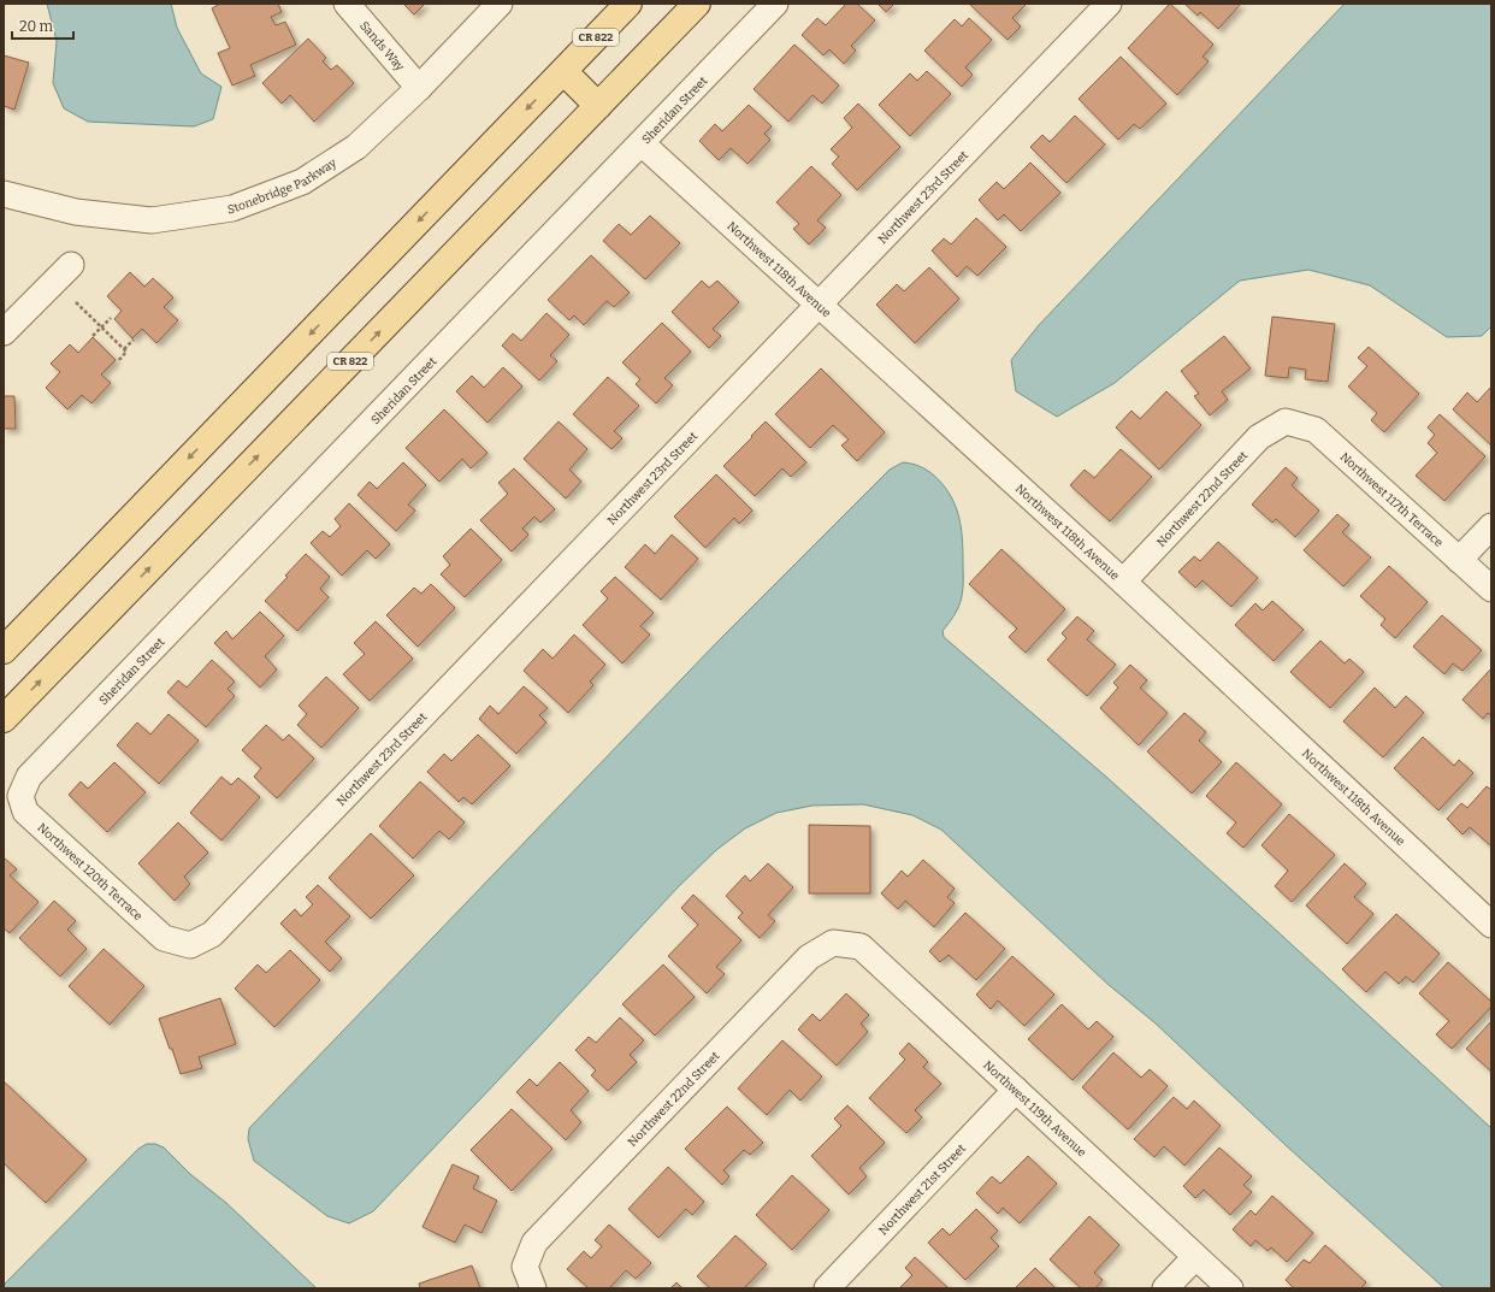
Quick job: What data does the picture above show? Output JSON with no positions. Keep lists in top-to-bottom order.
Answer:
{
  "streets": {
    "main road": ["CR 822"],
    "street": [
      "Sands Way",
      "Sheridan Street",
      "Stonebridge Parkway",
      "Northwest 23rd Street",
      "Northwest 118th Avenue",
      "Northwest 22nd Street",
      "Northwest 117th Terrace",
      "Northwest 120th Terrace",
      "Northwest 119th Avenue",
      "Northwest 21st Street"
    ]
  },
  "crossings": [
    ["Sands Way", "Stonebridge Parkway"],
    ["Sheridan Street", "Northwest 118th Avenue"],
    ["Sheridan Street", "Northwest 120th Terrace"],
    ["Northwest 23rd Street", "Northwest 118th Avenue"],
    ["Northwest 23rd Street", "Northwest 120th Terrace"],
    ["Northwest 118th Avenue", "Northwest 22nd Street"],
    ["Northwest 22nd Street", "Northwest 117th Terrace"],
    ["Northwest 22nd Street", "Northwest 119th Avenue"],
    ["Northwest 119th Avenue", "Northwest 21st Street"]
  ],
  "scale_bar": "20 m"
}
